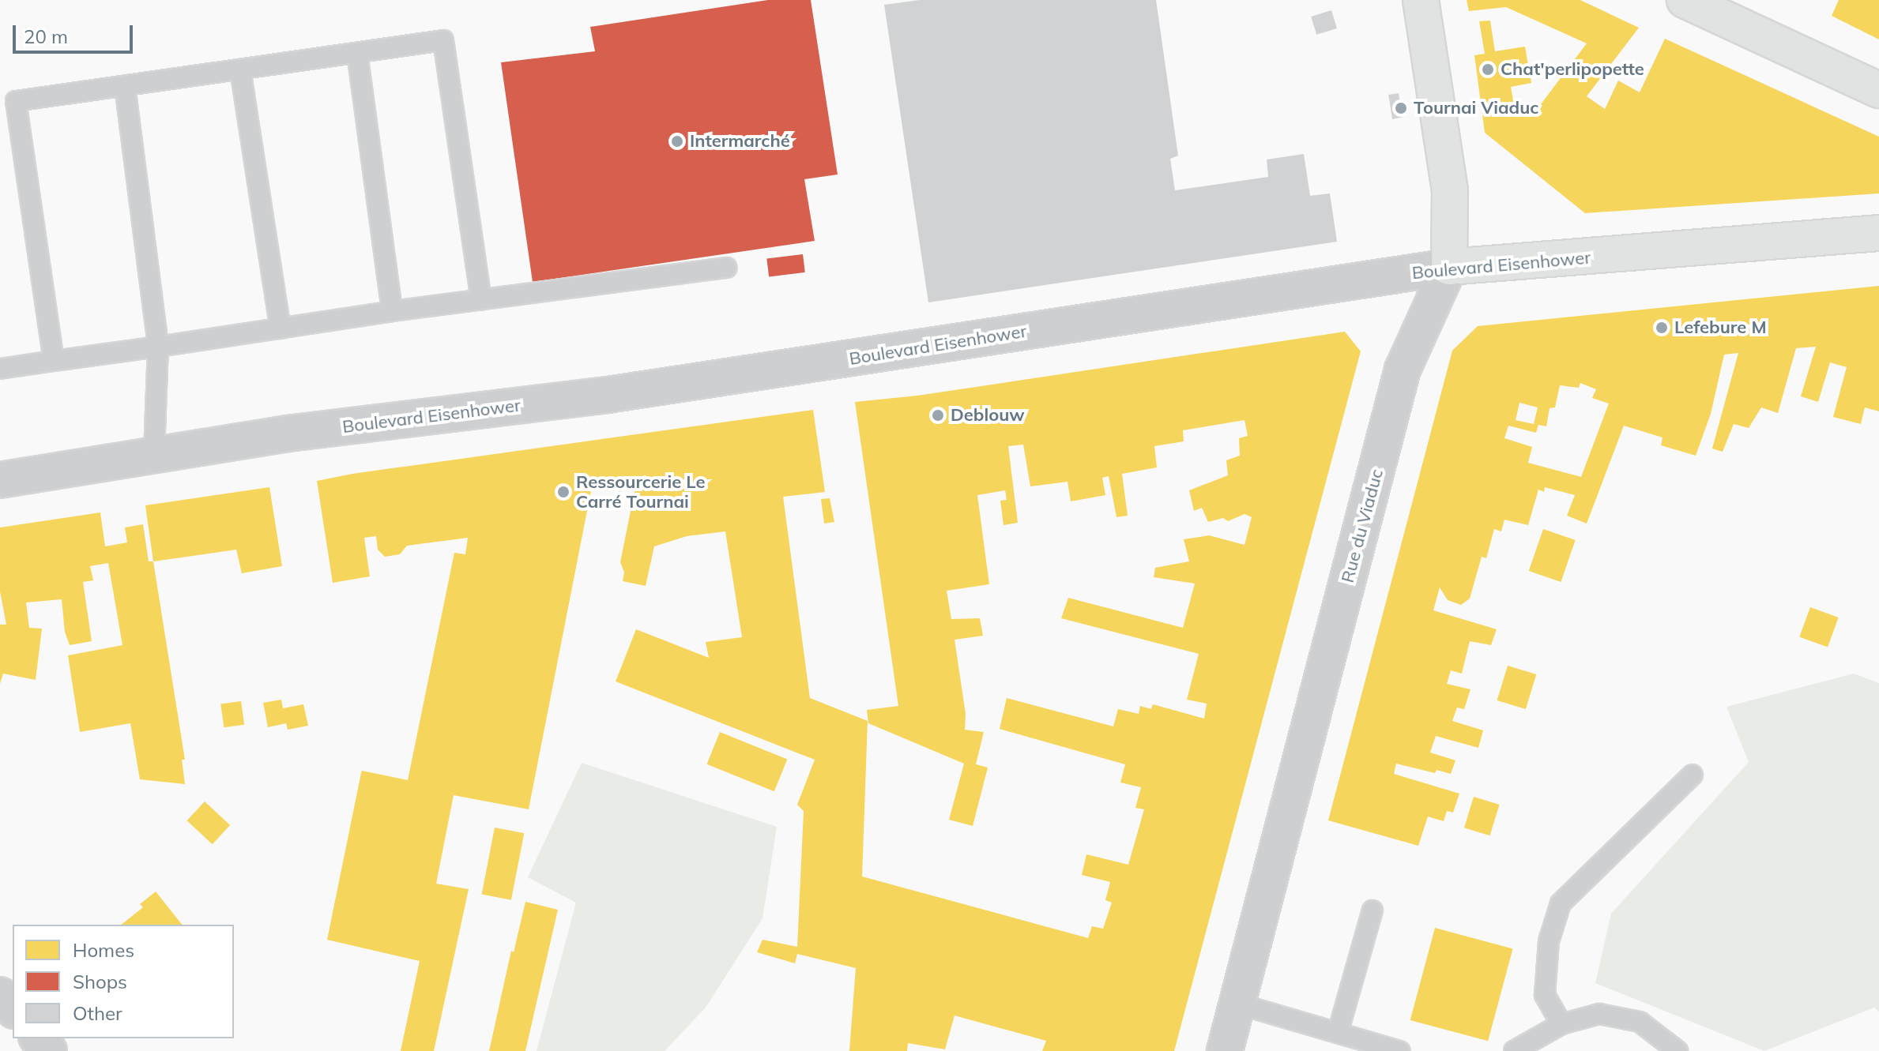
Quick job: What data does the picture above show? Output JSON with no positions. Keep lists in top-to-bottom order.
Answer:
{
  "streets": {
    "main road": ["Boulevard Eisenhower", "Rue du Viaduc"]
  },
  "crossings": [
    ["Boulevard Eisenhower", "Rue du Viaduc"]
  ],
  "places": [
    "Chat'perlipopette",
    "Tournai Viaduc",
    "Intermarché",
    "Lefebure M",
    "Deblouw",
    "Ressourcerie Le Carré Tournai"
  ],
  "legend": ["Homes", "Shops", "Other"],
  "scale_bar": "20 m"
}
